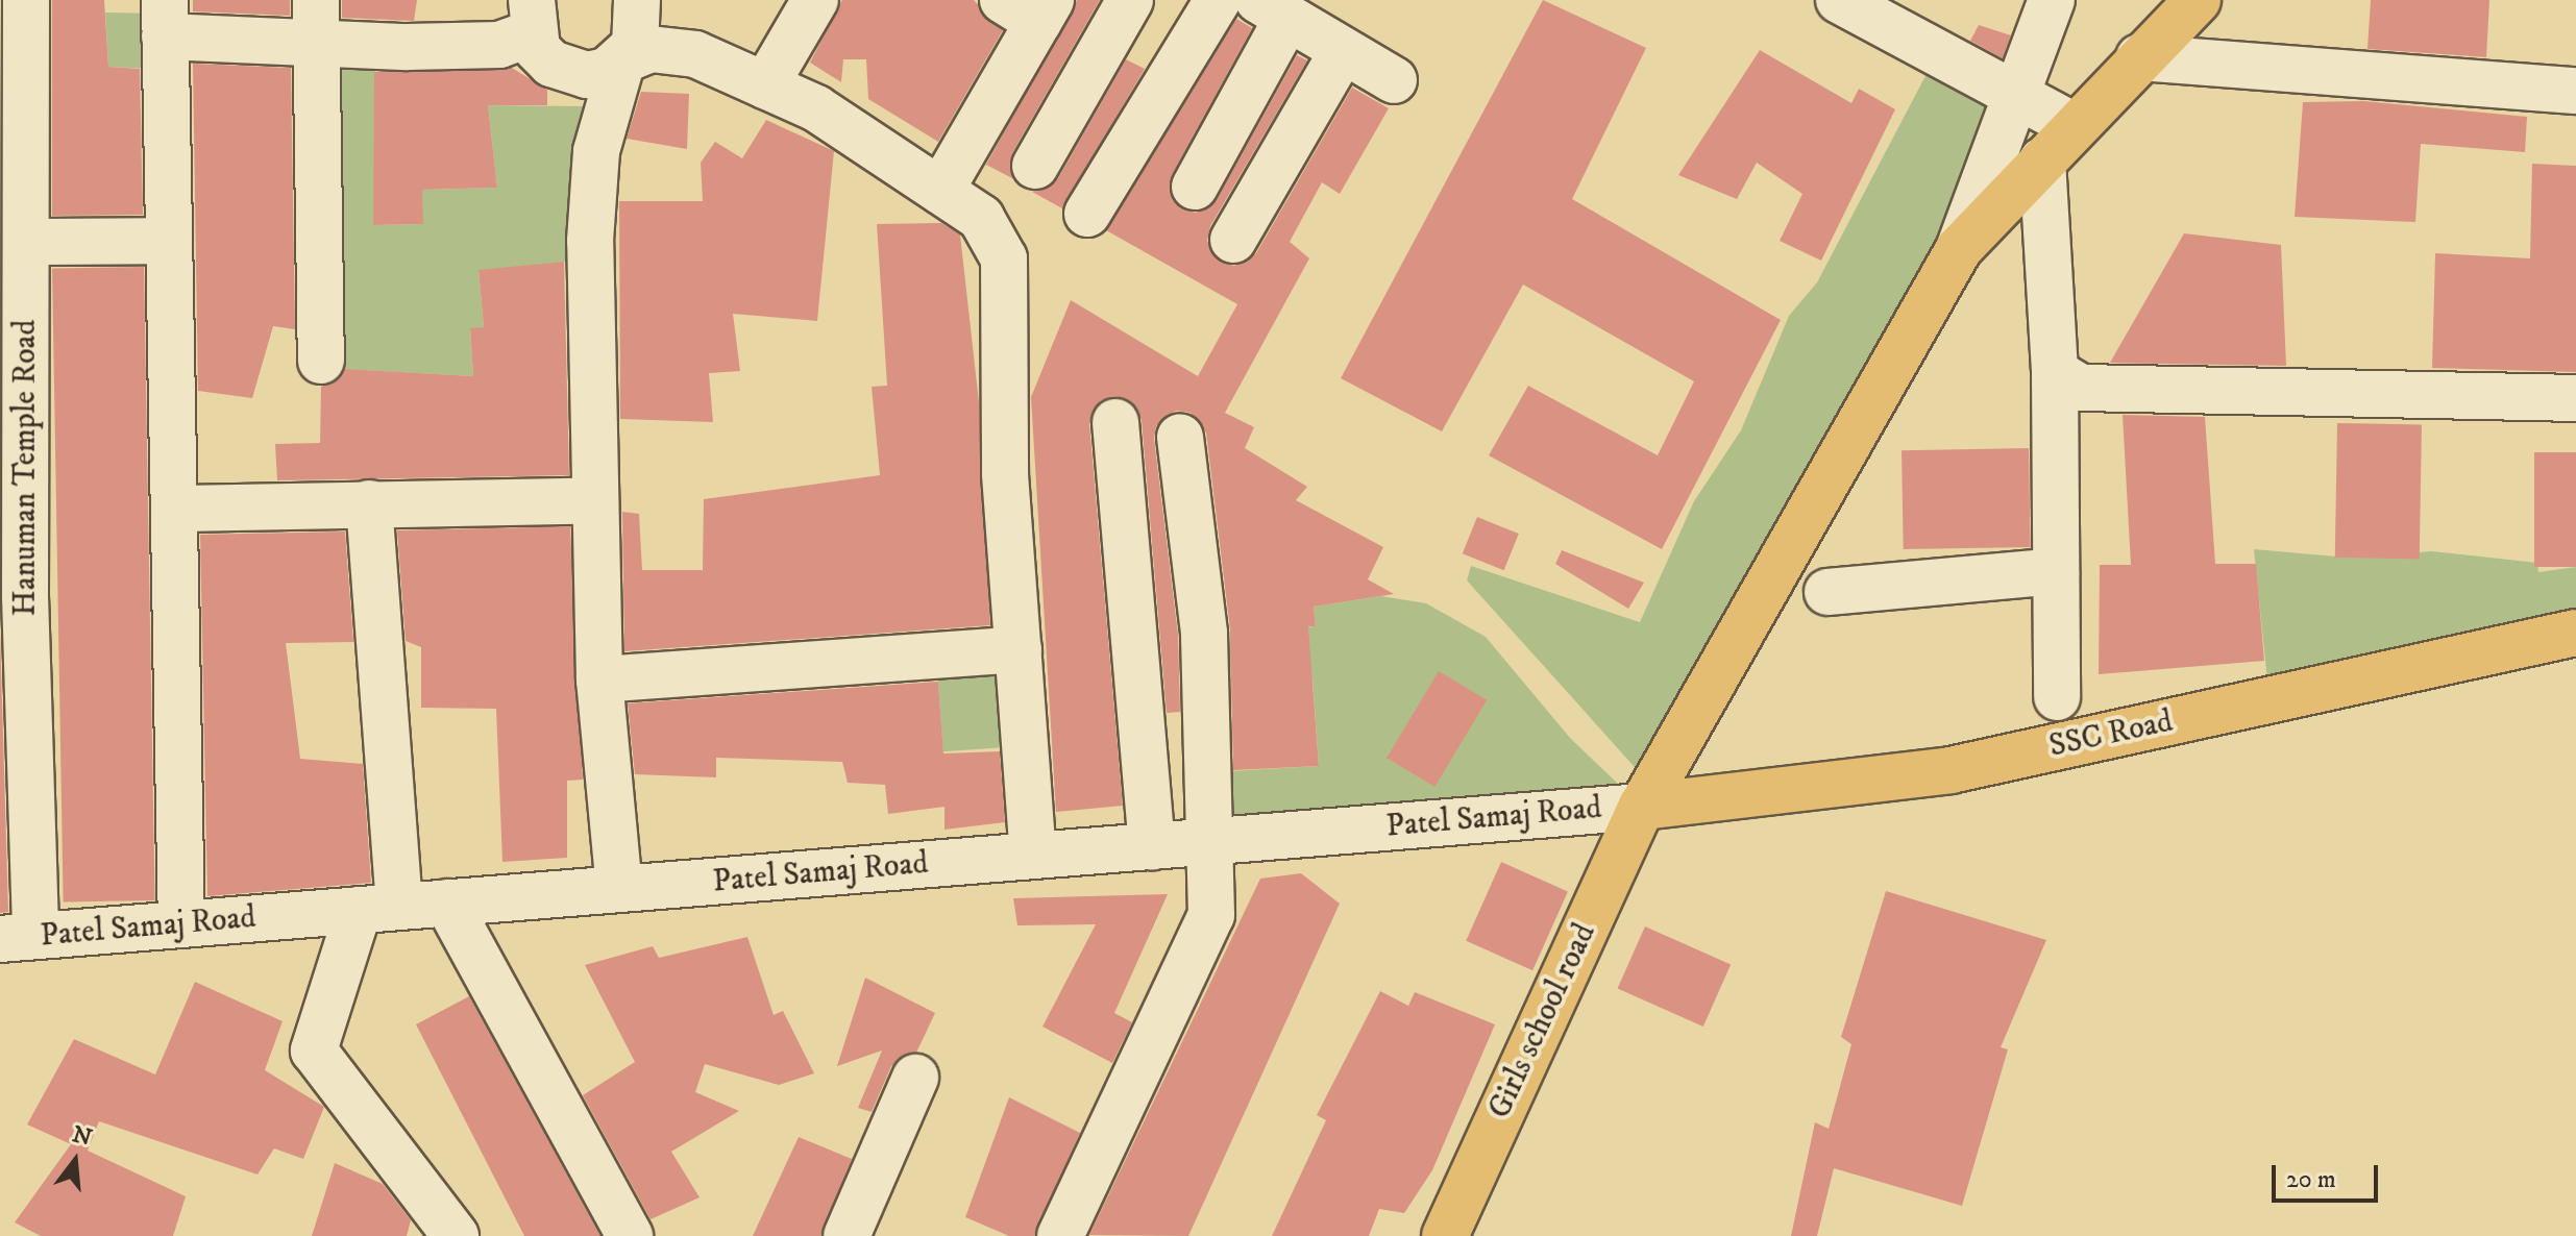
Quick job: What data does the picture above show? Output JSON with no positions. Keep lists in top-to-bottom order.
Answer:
{
  "streets": {
    "main road": ["SSC Road", "Girls school road"],
    "street": ["Hanuman Temple Road", "Patel Samaj Road"]
  },
  "crossings": [
    ["Hanuman Temple Road", "Patel Samaj Road"],
    ["SSC Road", "Patel Samaj Road"],
    ["SSC Road", "Girls school road"],
    ["Patel Samaj Road", "Girls school road"]
  ],
  "scale_bar": "20 m",
  "north": "top"
}
